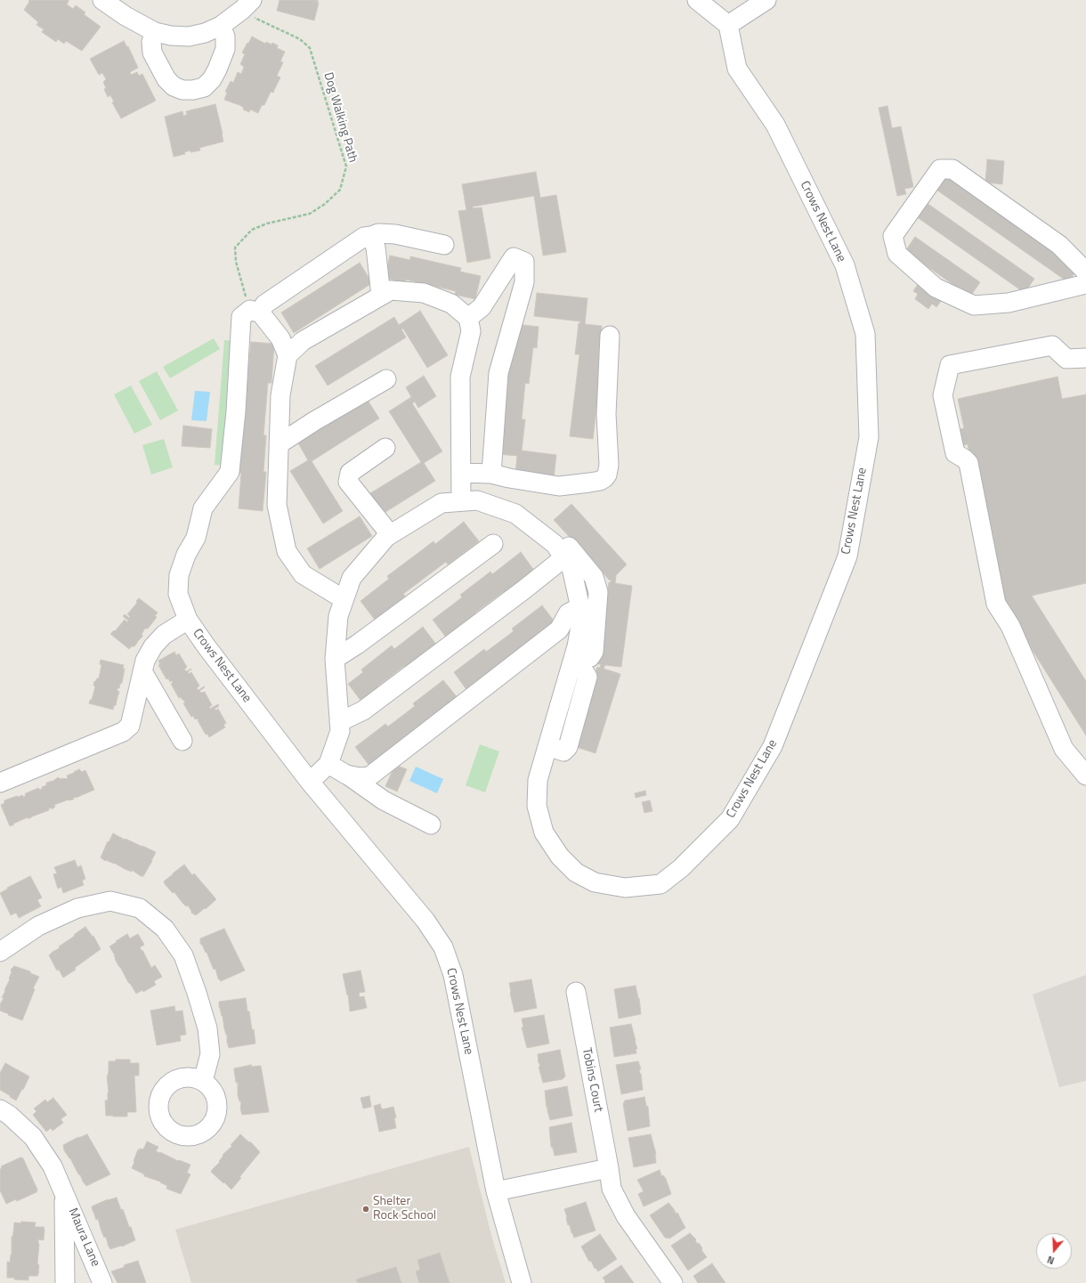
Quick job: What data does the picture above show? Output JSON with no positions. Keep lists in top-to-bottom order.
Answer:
{
  "streets": {
    "street": ["Crows Nest Lane", "Tobins Court", "Maura Lane"],
    "path": ["Dog Walking Path"]
  },
  "crossings": [
    ["Dog Walking Path", "Crows Nest Lane"]
  ],
  "places": ["Shelter Rock School"],
  "north": "bottom"
}
